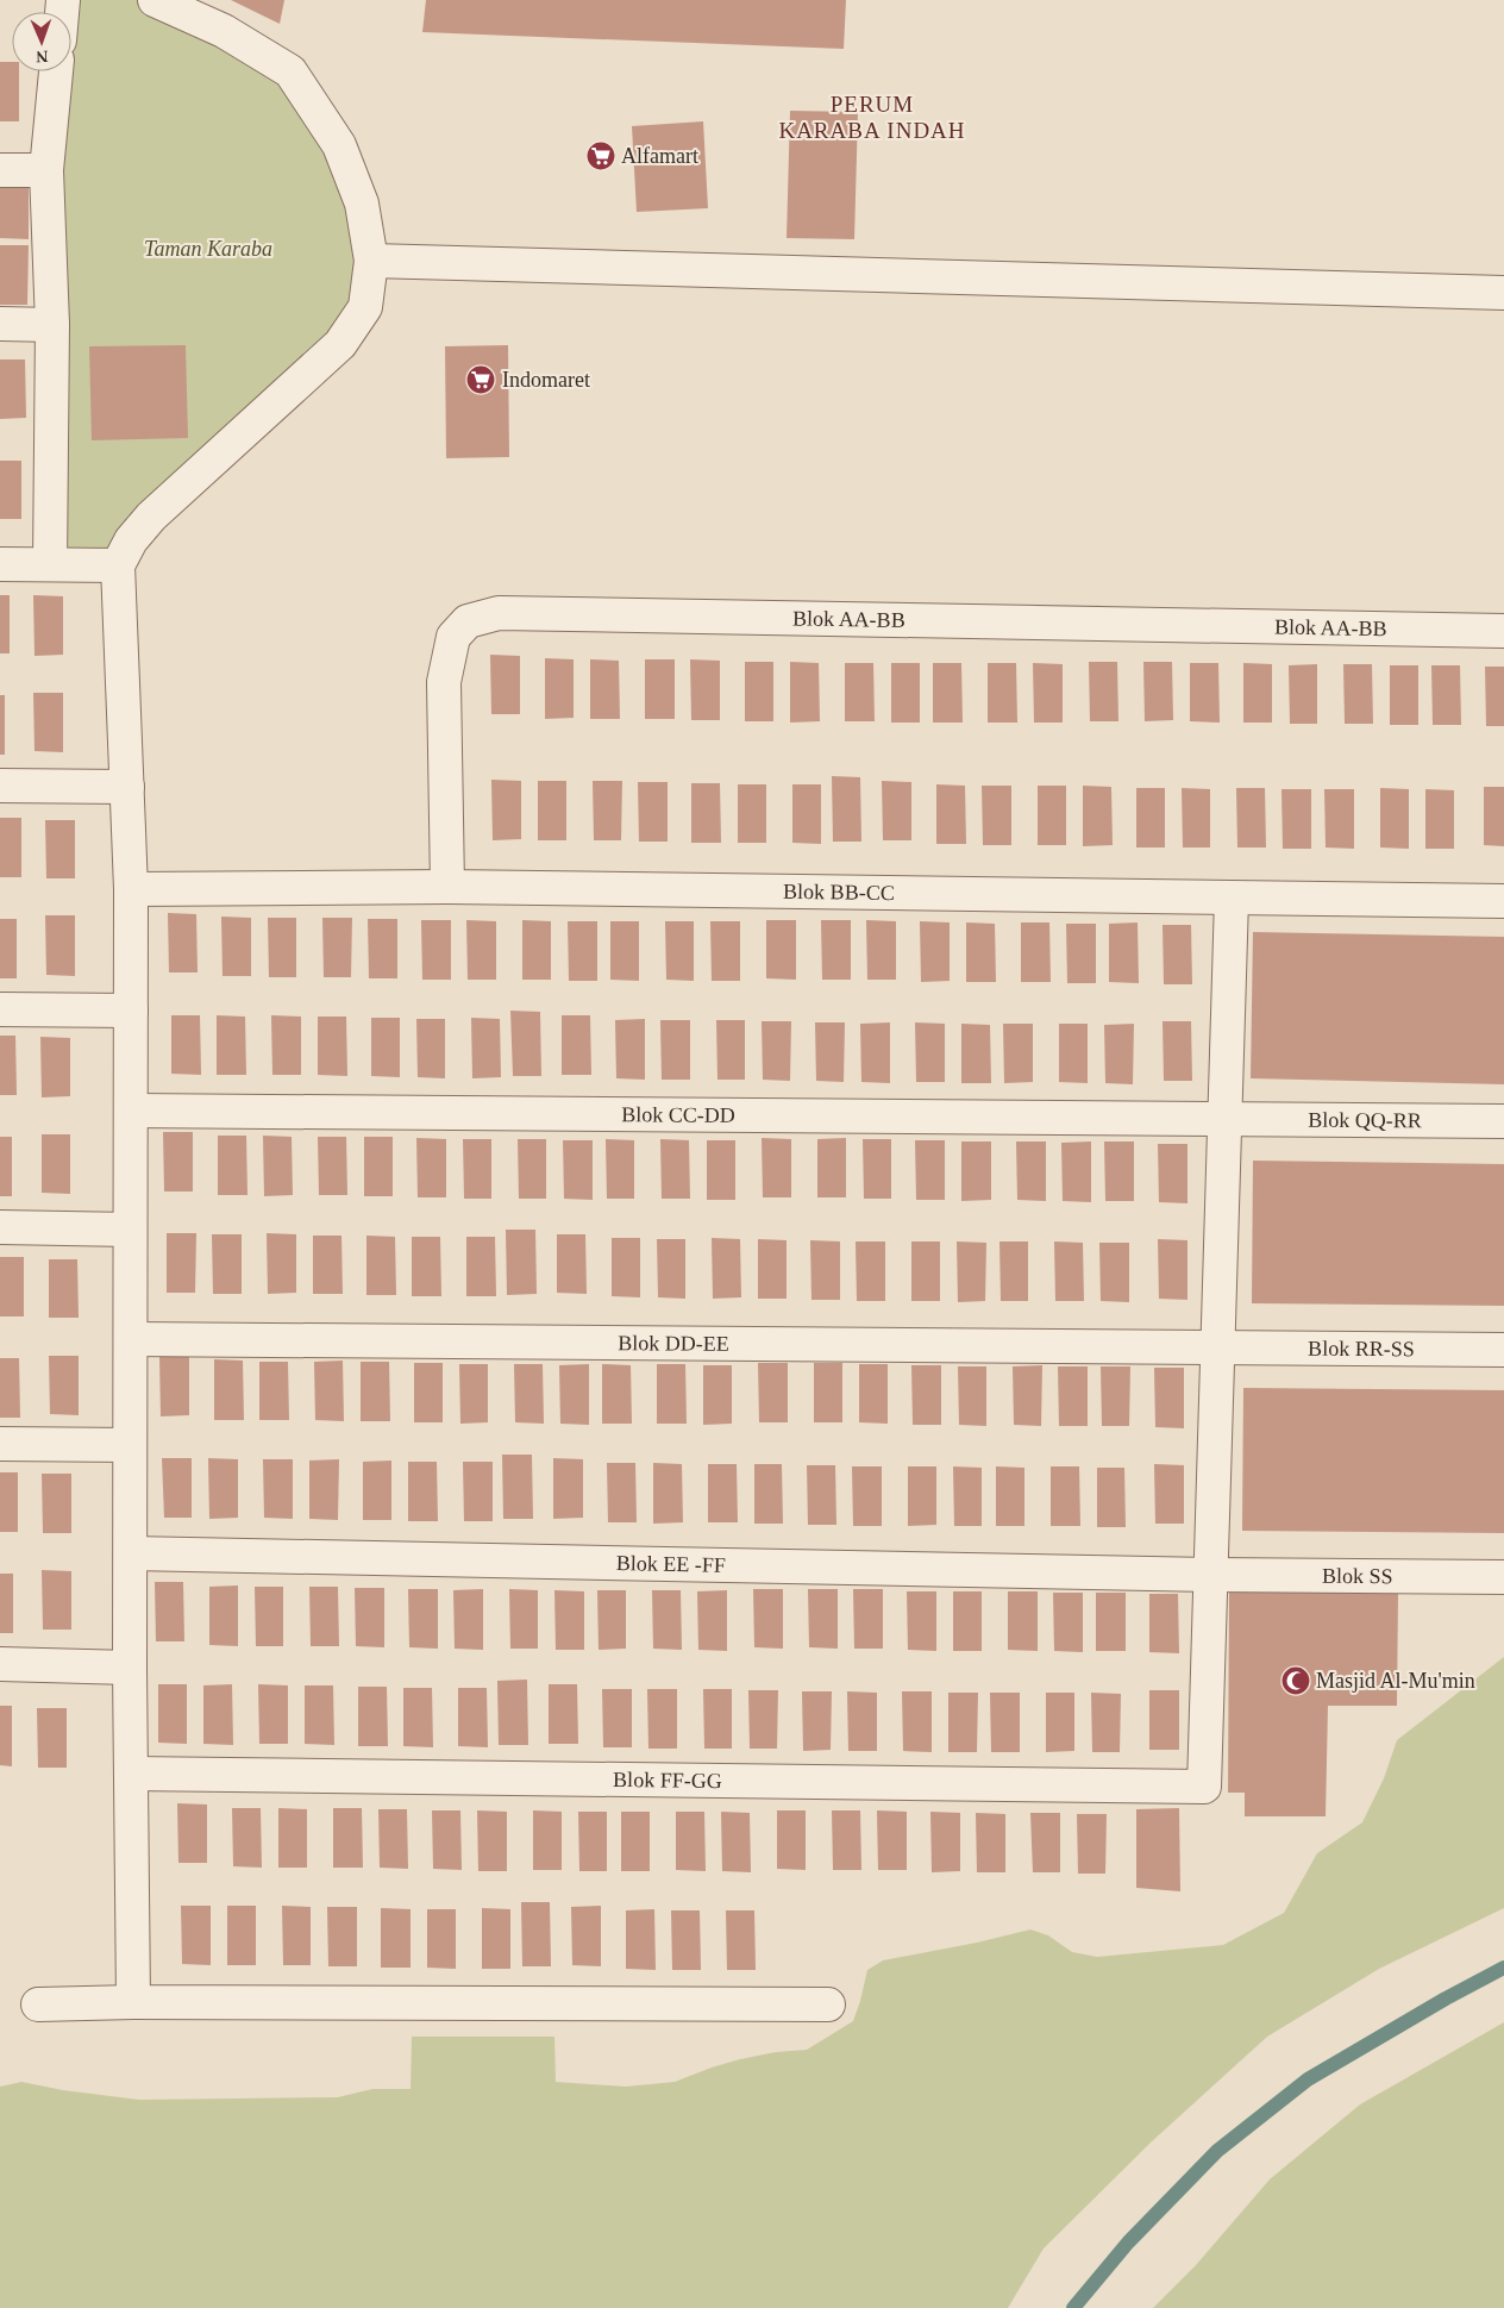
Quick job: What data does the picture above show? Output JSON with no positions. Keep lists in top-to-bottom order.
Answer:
{
  "streets": {
    "street": [
      "Blok AA-BB",
      "Blok BB-CC",
      "Blok CC-DD",
      "Blok QQ-RR",
      "Blok DD-EE",
      "Blok RR-SS",
      "Blok EE -FF",
      "Blok SS",
      "Blok FF-GG"
    ]
  },
  "crossings": [
    ["Blok AA-BB", "Blok BB-CC"],
    ["Blok CC-DD", "Blok QQ-RR"],
    ["Blok DD-EE", "Blok RR-SS"],
    ["Blok EE -FF", "Blok SS"],
    ["Blok EE -FF", "Blok FF-GG"],
    ["Blok SS", "Blok FF-GG"]
  ],
  "districts": ["PERUM KARABA INDAH"],
  "parks": ["Taman Karaba"],
  "places": {
    "supermarket": ["Alfamart", "Indomaret"],
    "mosque": ["Masjid Al-Mu'min"]
  },
  "north": "bottom"
}
